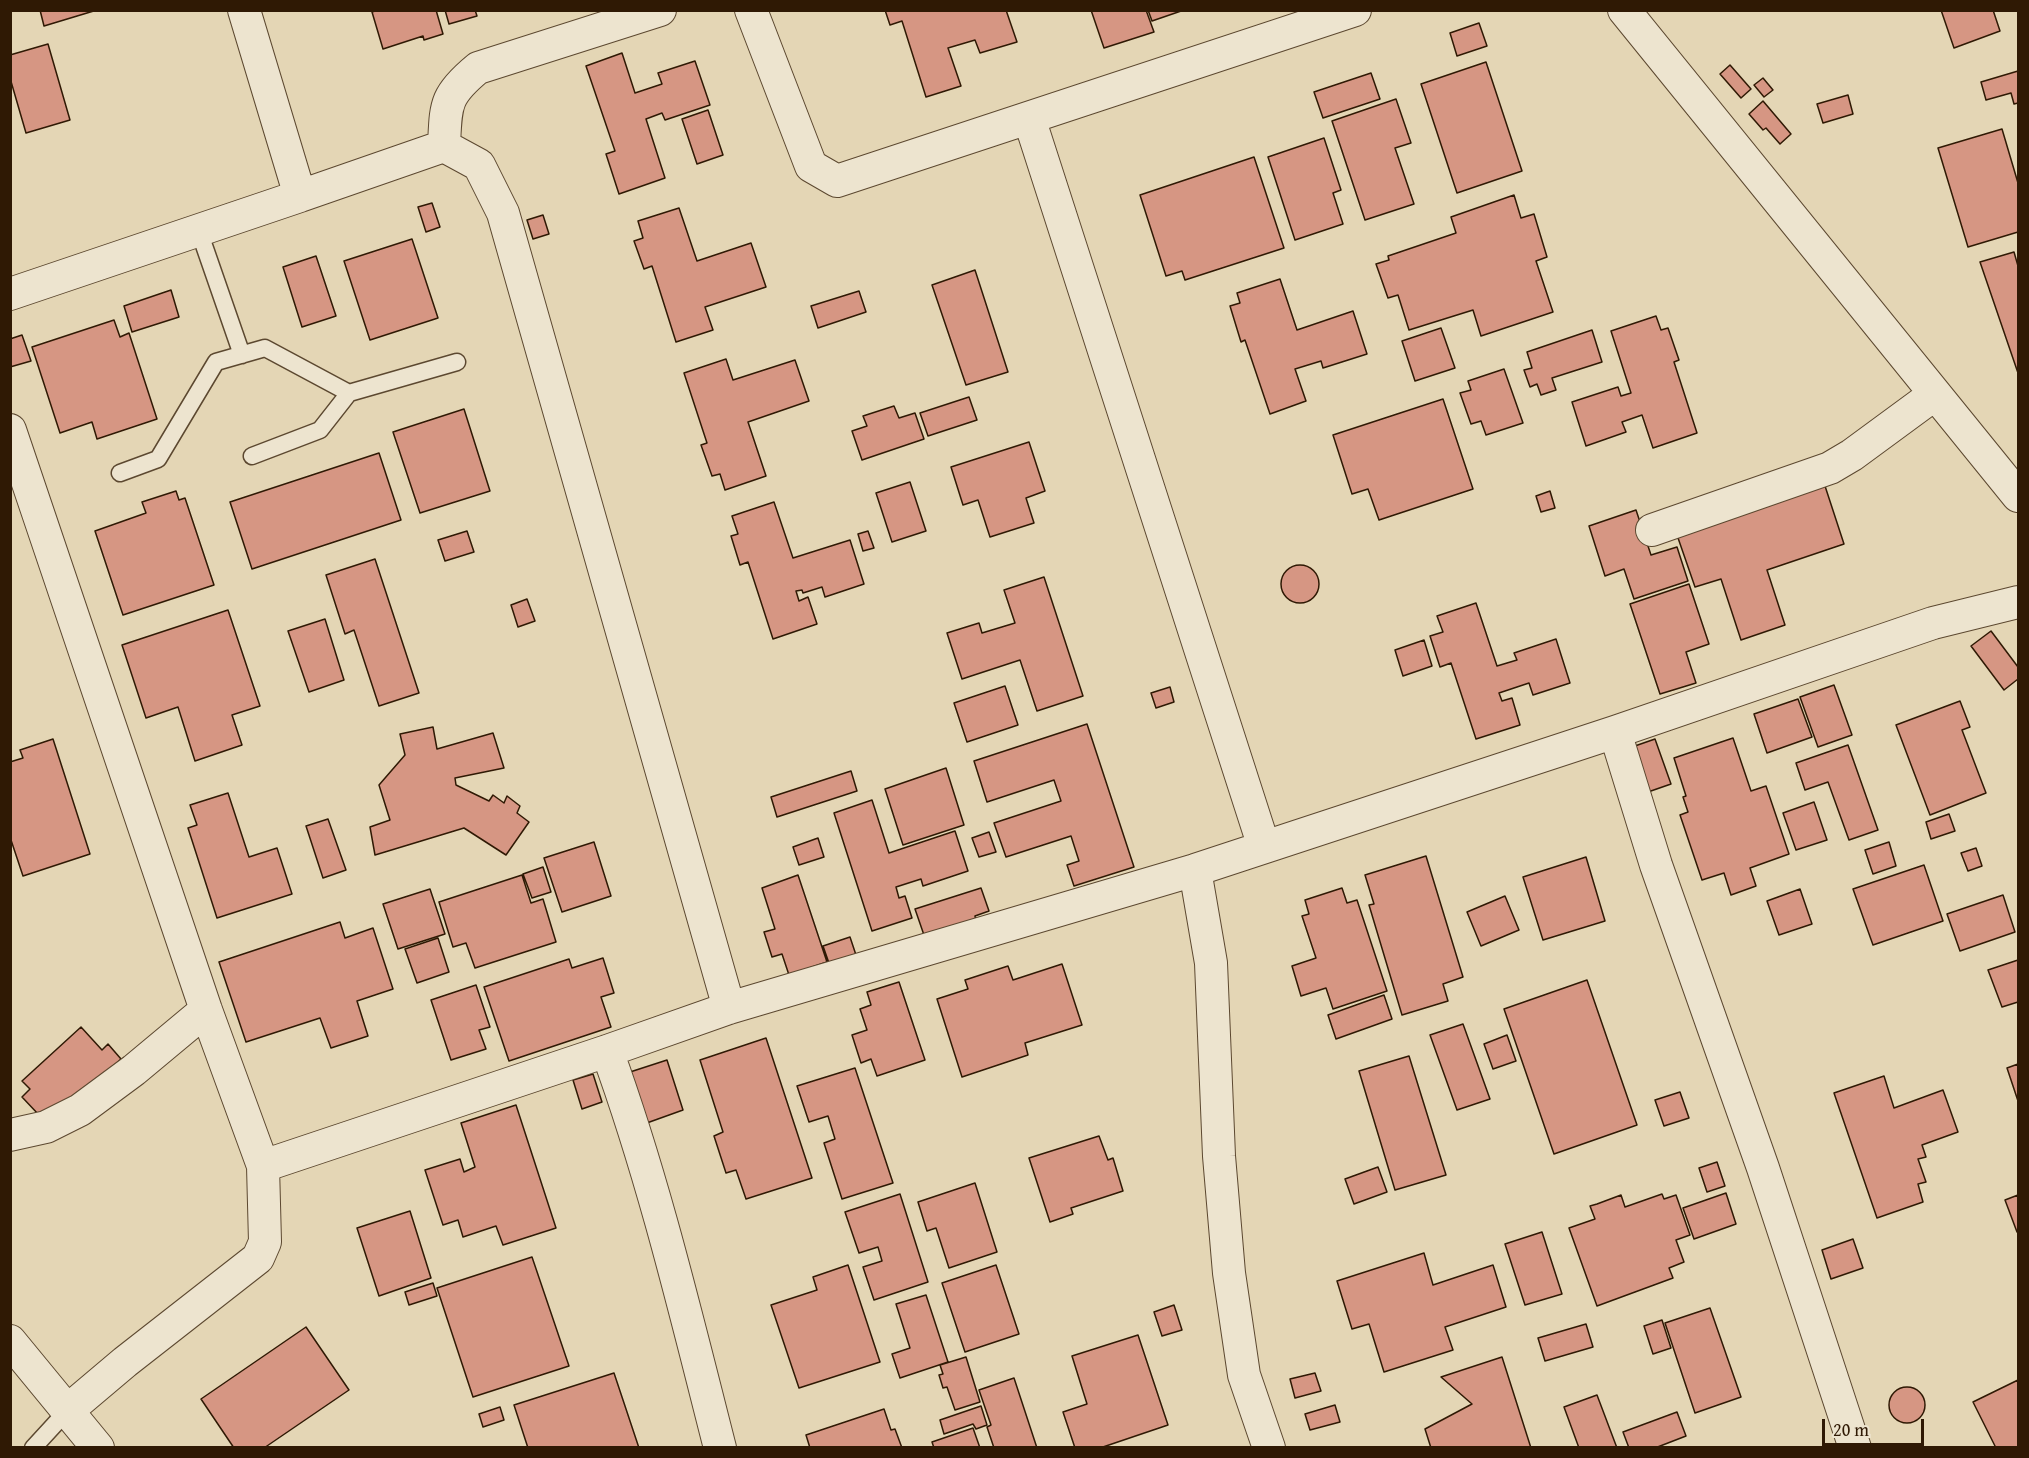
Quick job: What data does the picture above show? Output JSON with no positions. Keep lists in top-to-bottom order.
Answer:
{
  "scale_bar": "20 m"
}
